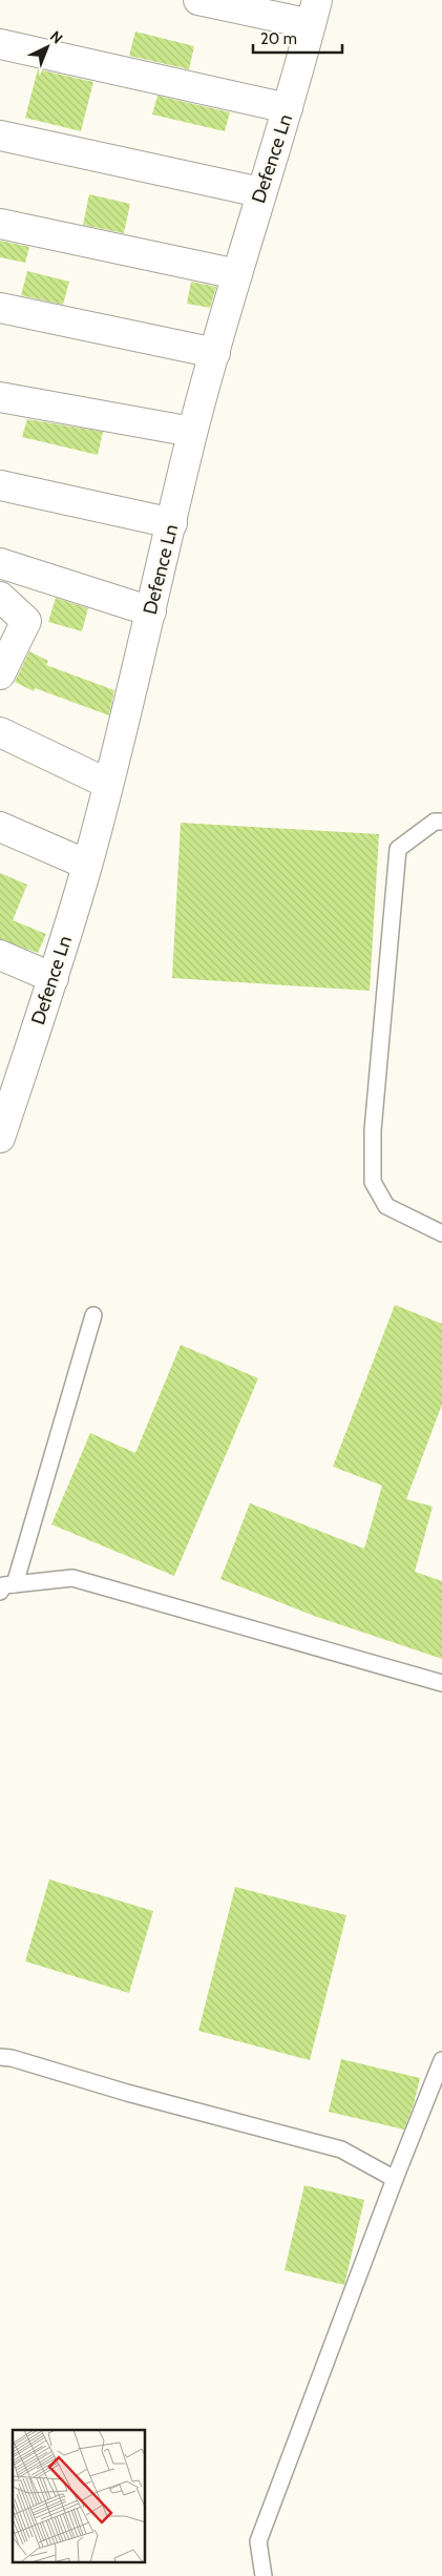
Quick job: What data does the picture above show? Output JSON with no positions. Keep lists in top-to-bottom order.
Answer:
{
  "streets": {
    "street": ["Defence Ln"]
  },
  "scale_bar": "20 m",
  "north": "top right"
}
